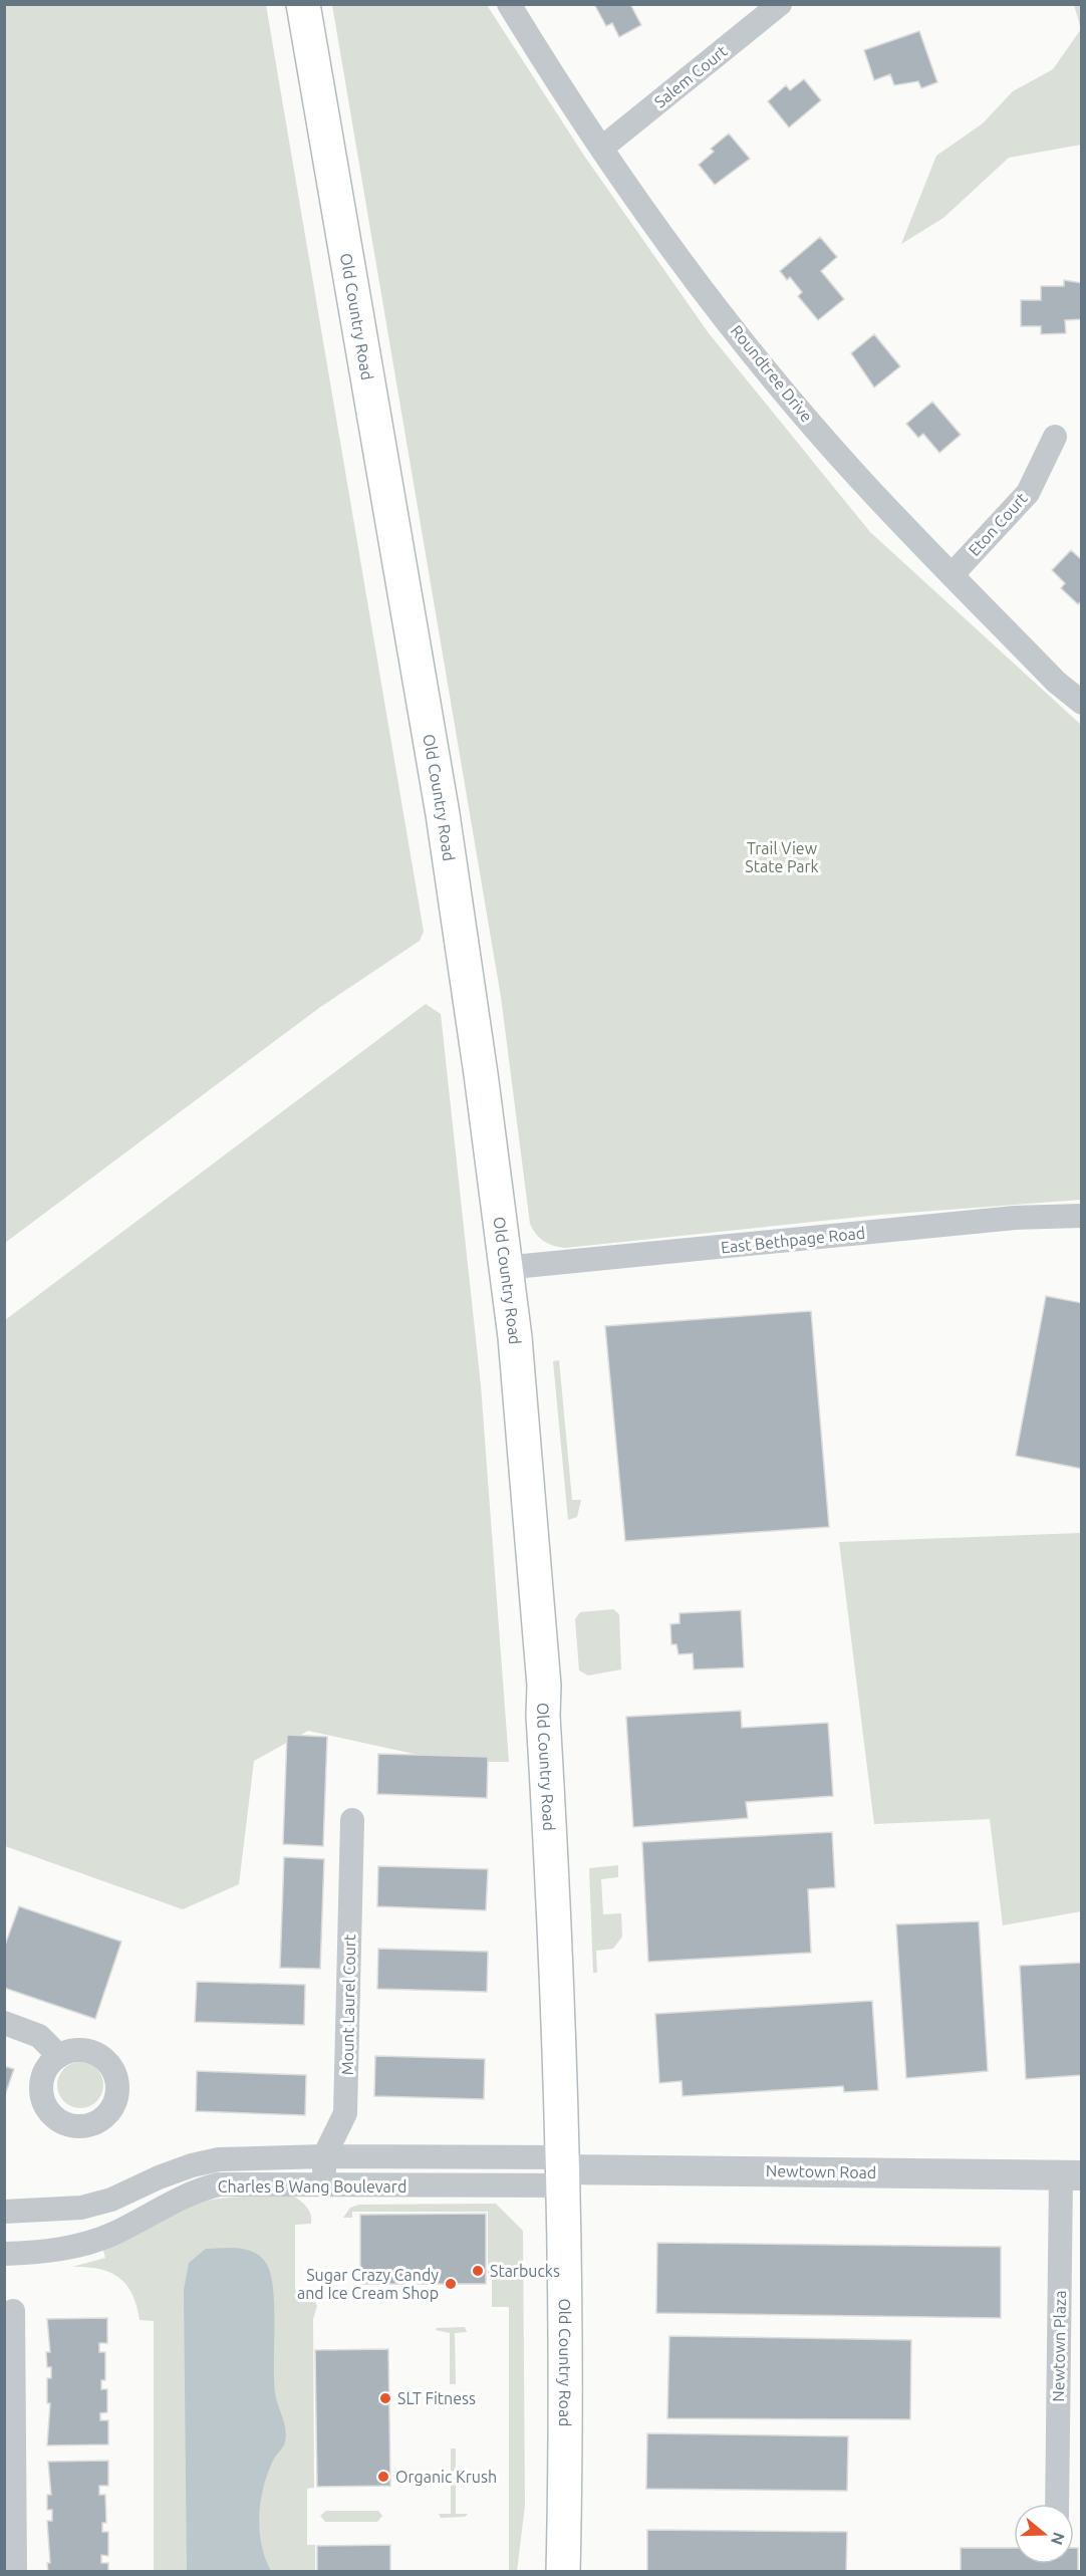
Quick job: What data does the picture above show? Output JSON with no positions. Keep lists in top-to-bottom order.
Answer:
{
  "streets": {
    "main road": ["Old Country Road"],
    "street": [
      "Salem Court",
      "Roundtree Drive",
      "Eton Court",
      "East Bethpage Road",
      "Mount Laurel Court",
      "Newtown Road",
      "Charles B Wang Boulevard",
      "Newtown Plaza"
    ]
  },
  "crossings": [
    ["Salem Court", "Roundtree Drive"],
    ["Old Country Road", "East Bethpage Road"],
    ["Old Country Road", "Newtown Road"],
    ["Old Country Road", "Charles B Wang Boulevard"],
    ["Roundtree Drive", "Eton Court"],
    ["Mount Laurel Court", "Charles B Wang Boulevard"],
    ["Newtown Road", "Charles B Wang Boulevard"],
    ["Newtown Road", "Newtown Plaza"]
  ],
  "parks": ["Trail View State Park"],
  "places": [
    "Starbucks",
    "Sugar Crazy Candy and Ice Cream Shop",
    "SLT Fitness",
    "Organic Krush"
  ],
  "north": "right"
}
